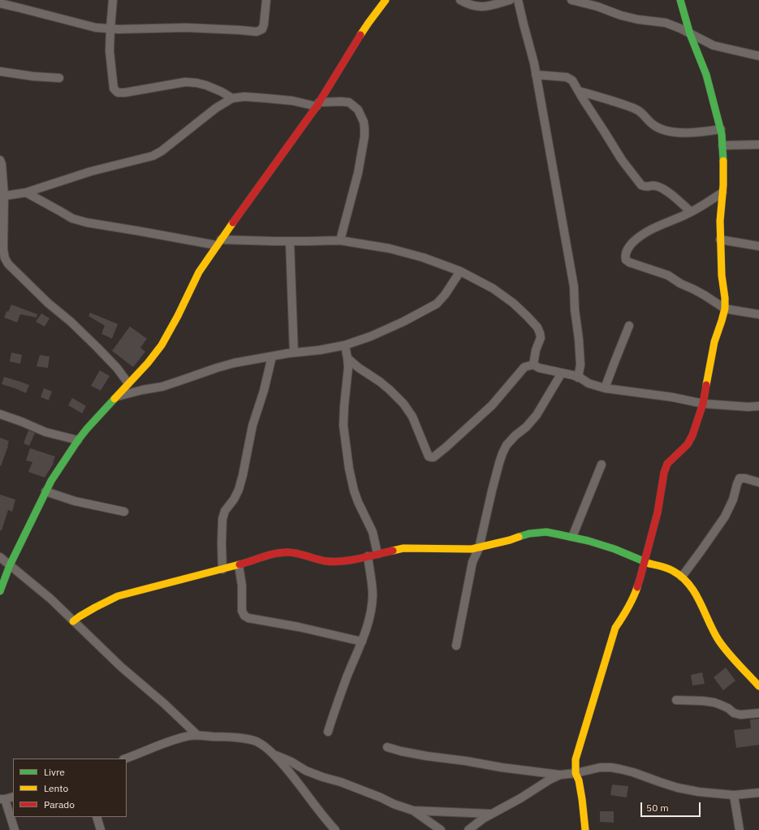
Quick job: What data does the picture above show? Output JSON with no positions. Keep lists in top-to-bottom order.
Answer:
{
  "legend": ["Livre", "Lento", "Parado"],
  "scale_bar": "50 m"
}
